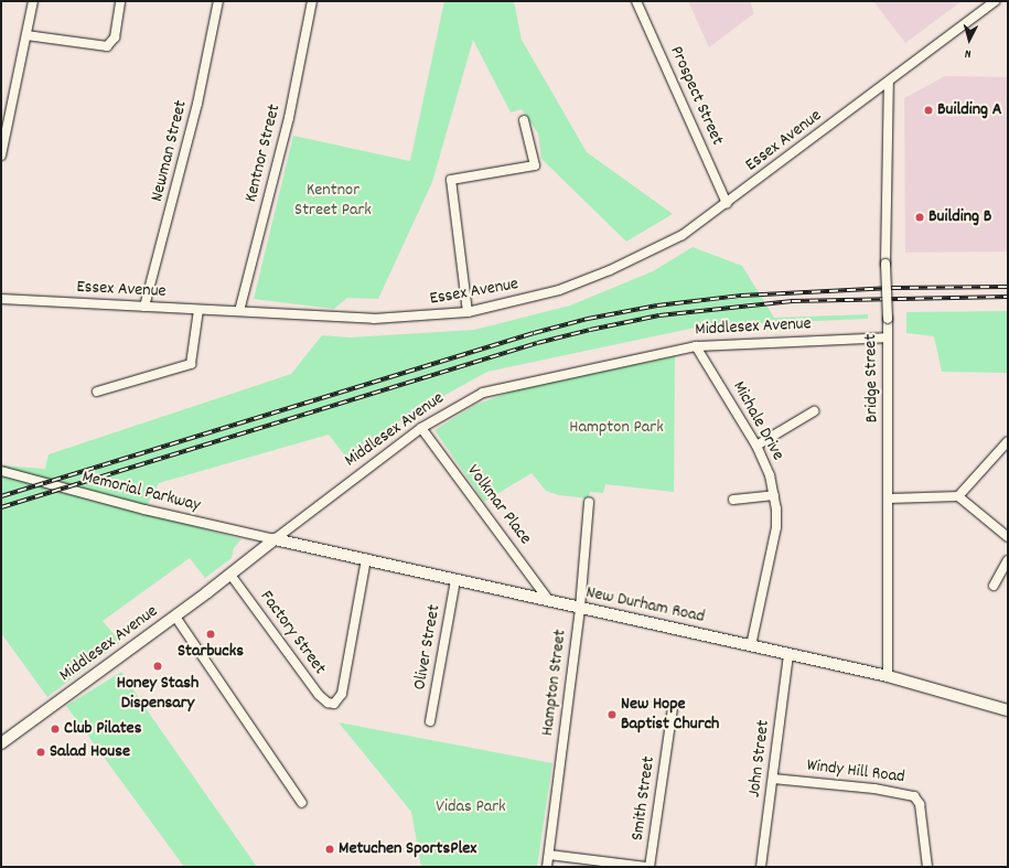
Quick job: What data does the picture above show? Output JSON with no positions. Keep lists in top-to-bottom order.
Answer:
{
  "streets": {
    "main road": ["Middlesex Avenue", "New Durham Road"],
    "street": [
      "Prospect Street",
      "Essex Avenue",
      "Newman Street",
      "Kentnor Street",
      "Bridge Street",
      "Michale Drive",
      "Memorial Parkway",
      "Volkmar Place",
      "Factory Street",
      "Oliver Street",
      "Hampton Street",
      "John Street",
      "Windy Hill Road",
      "Smith Street"
    ]
  },
  "crossings": [
    ["Prospect Street", "Essex Avenue"],
    ["Essex Avenue", "Newman Street"],
    ["Essex Avenue", "Kentnor Street"],
    ["Essex Avenue", "Bridge Street"],
    ["Middlesex Avenue", "Bridge Street"],
    ["Middlesex Avenue", "Michale Drive"],
    ["Middlesex Avenue", "Memorial Parkway"],
    ["Middlesex Avenue", "Volkmar Place"],
    ["Middlesex Avenue", "New Durham Road"],
    ["Middlesex Avenue", "Factory Street"],
    ["Bridge Street", "New Durham Road"],
    ["Michale Drive", "New Durham Road"],
    ["Memorial Parkway", "New Durham Road"],
    ["Volkmar Place", "New Durham Road"],
    ["New Durham Road", "Factory Street"],
    ["New Durham Road", "Oliver Street"],
    ["New Durham Road", "Hampton Street"],
    ["New Durham Road", "John Street"],
    ["John Street", "Windy Hill Road"]
  ],
  "parks": ["Kentnor Street Park", "Hampton Park", "Vidas Park"],
  "places": [
    "Building A",
    "Building B",
    "Starbucks",
    "Honey Stash Dispensary",
    "New Hope Baptist Church",
    "Club Pilates",
    "Salad House",
    "Metuchen SportsPlex"
  ],
  "north": "bottom"
}
